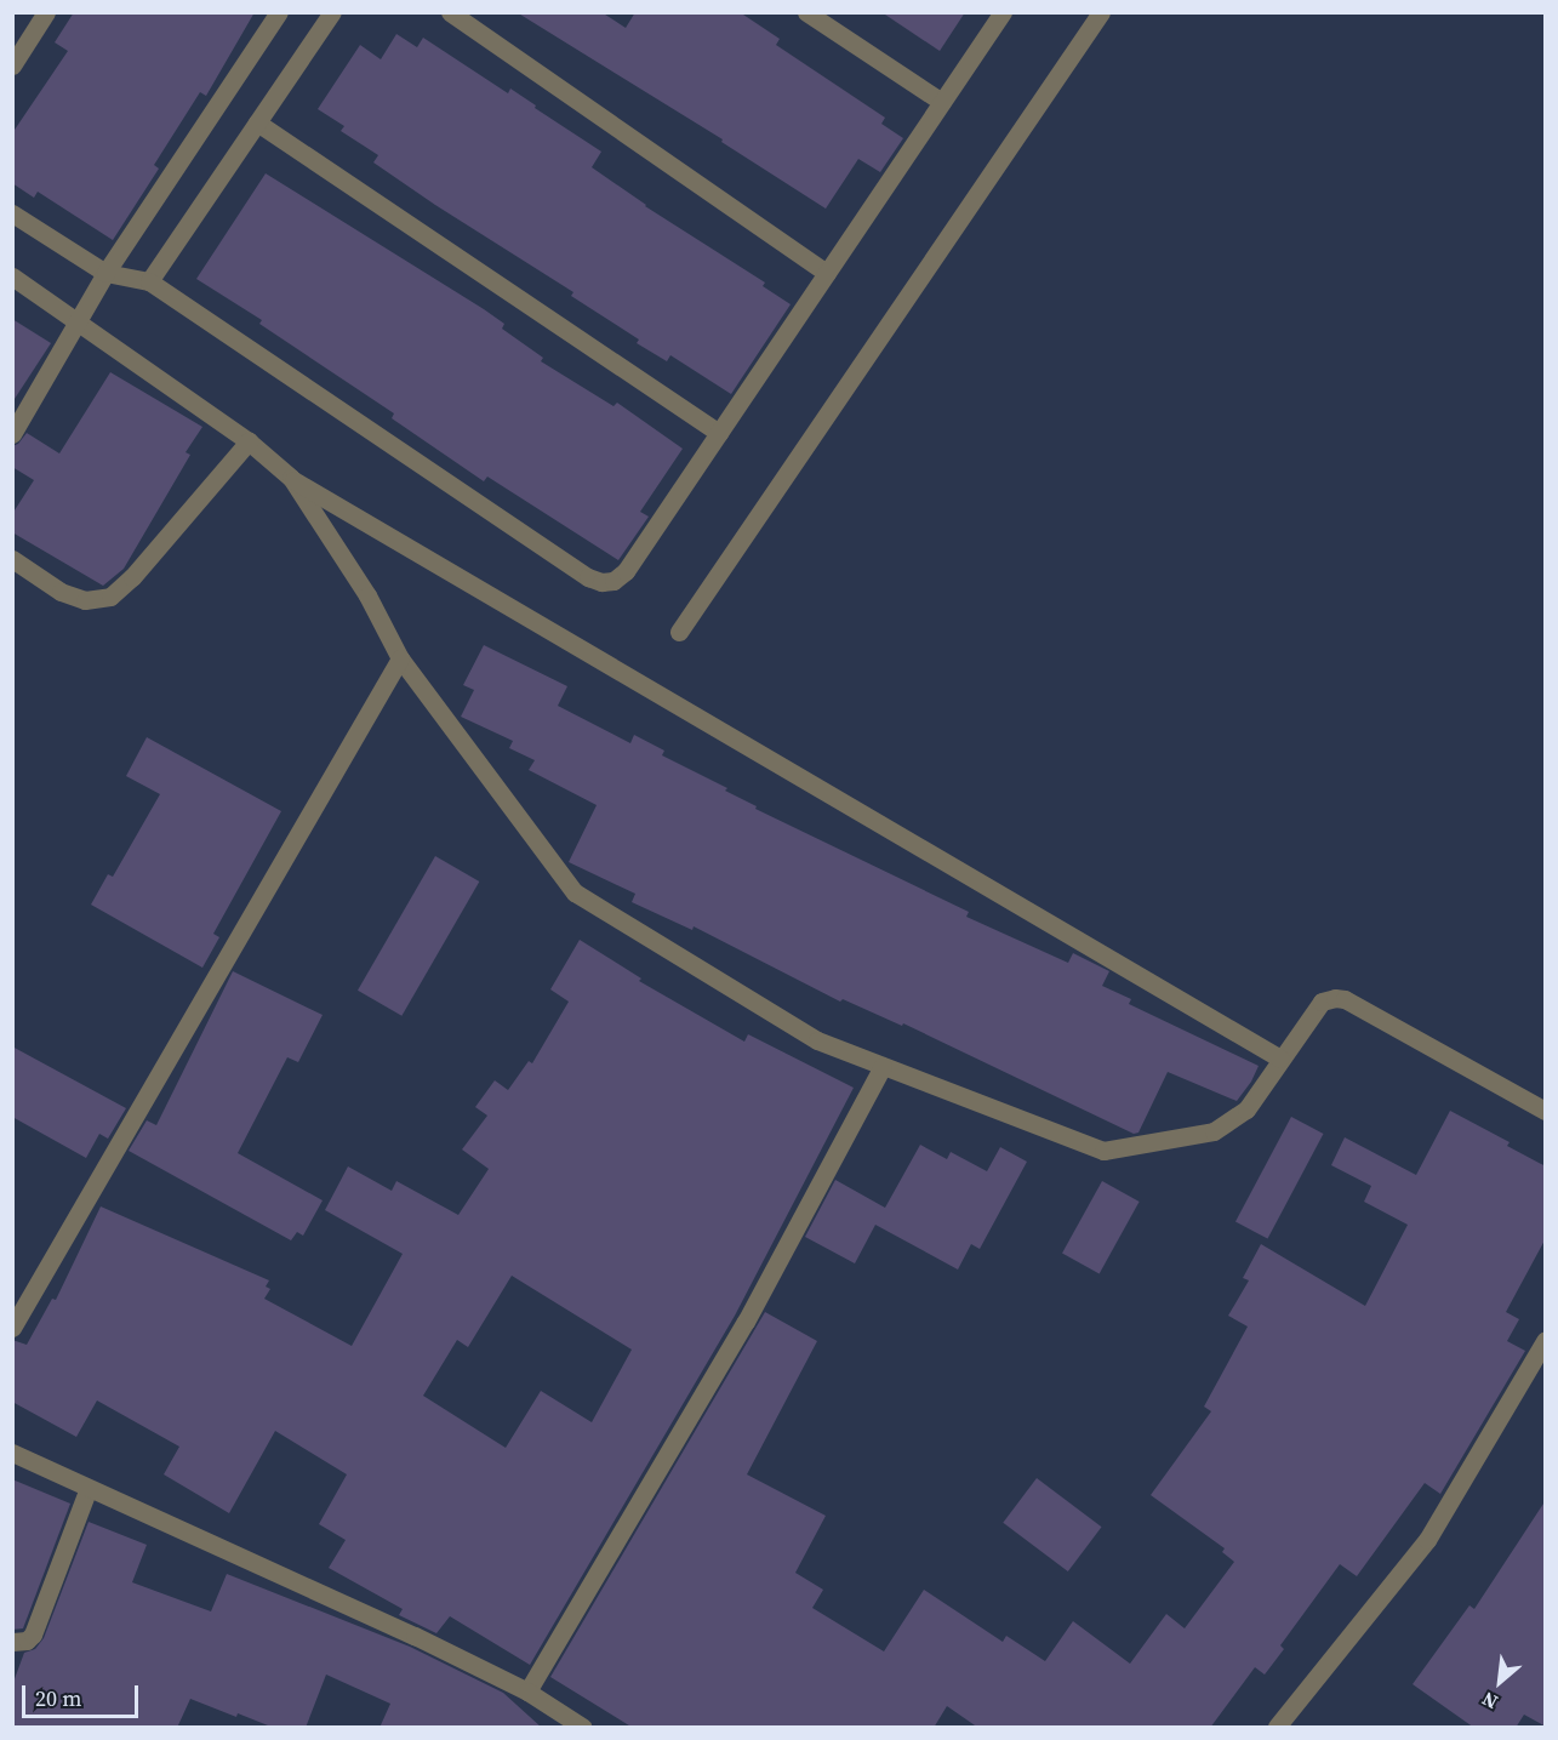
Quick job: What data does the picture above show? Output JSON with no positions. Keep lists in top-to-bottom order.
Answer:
{
  "scale_bar": "20 m",
  "north": "bottom left"
}
